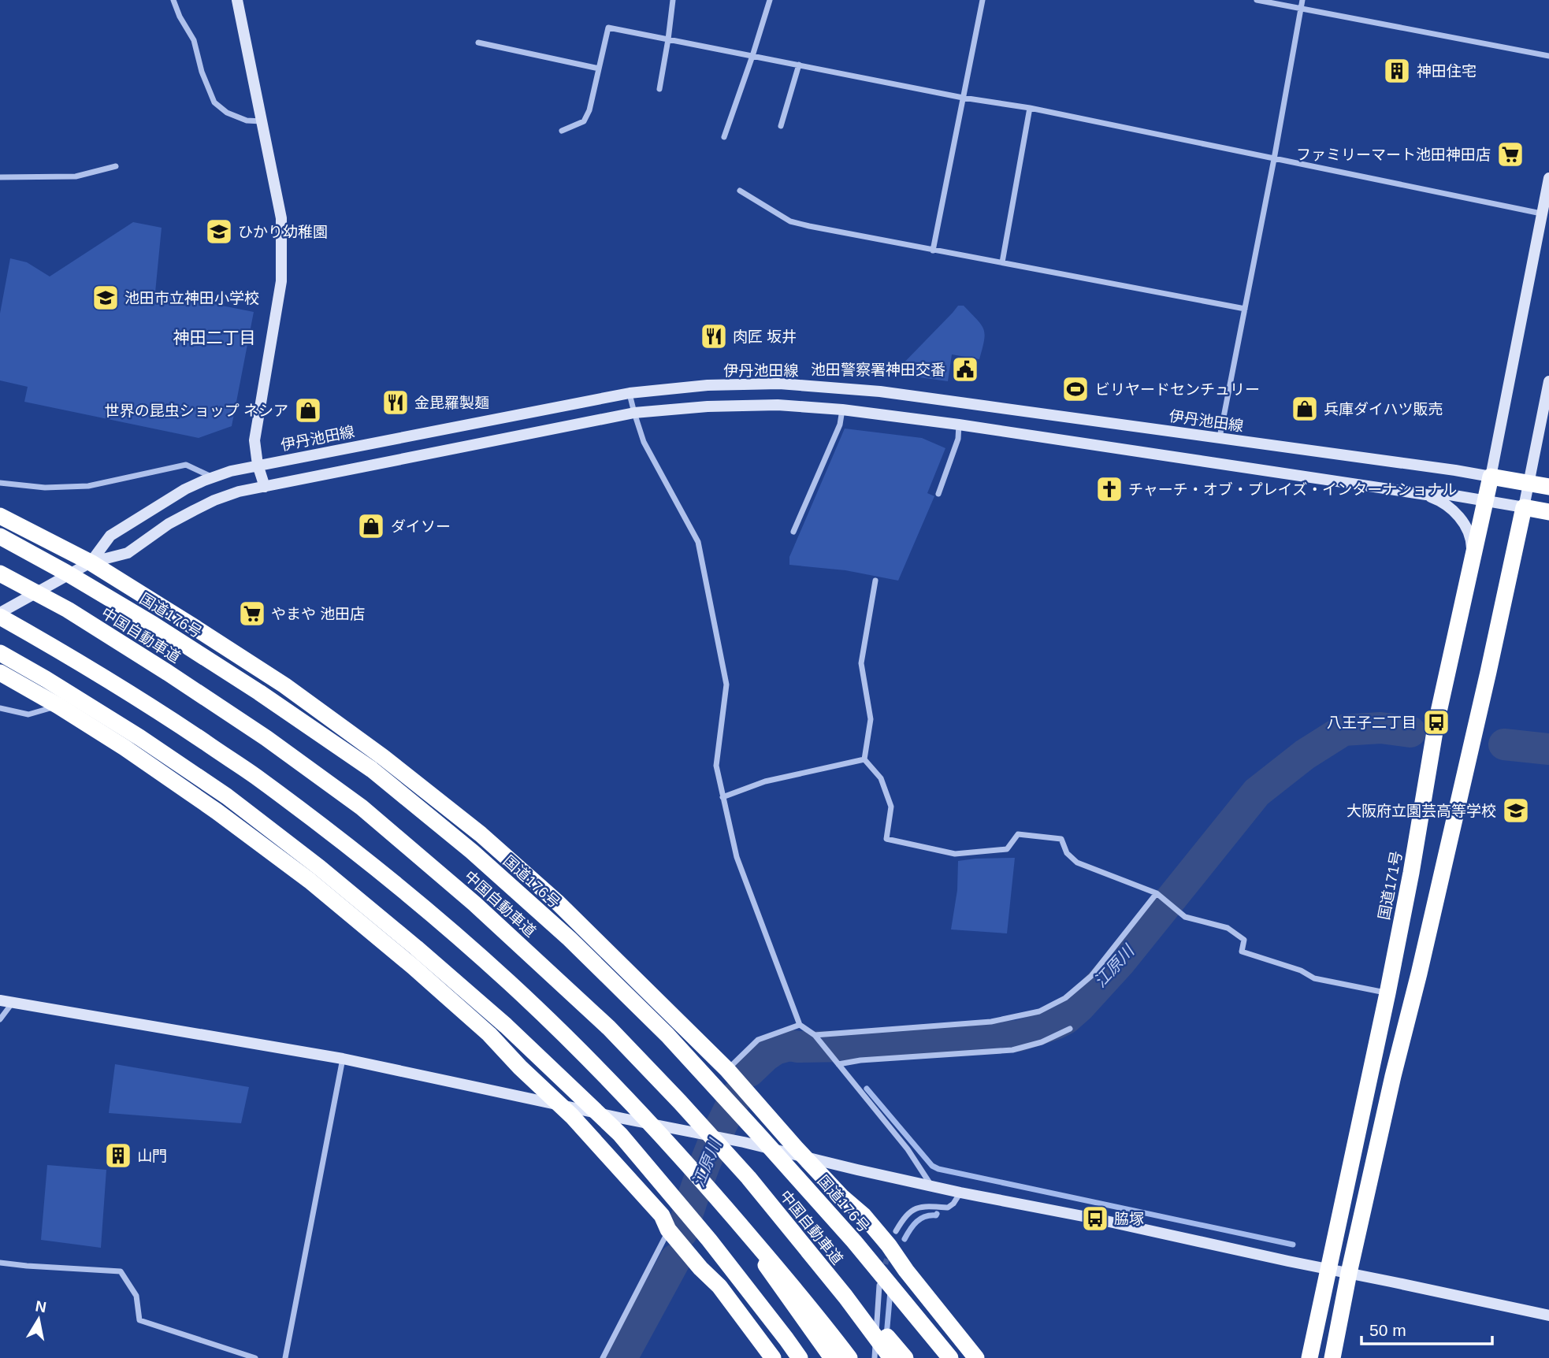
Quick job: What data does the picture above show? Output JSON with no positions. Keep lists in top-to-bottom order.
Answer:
{
  "streets": {
    "highway": ["国道176号", "中国自動車道", "国道171号"],
    "main road": ["伊丹池田線"]
  },
  "crossings": [
    ["伊丹池田線", "国道171号"]
  ],
  "districts": ["神田二丁目"],
  "water": ["江原川"],
  "places": {
    "building": ["神田住宅", "山門"],
    "supermarket": ["ファミリーマート池田神田店", "やまや 池田店"],
    "school or university": ["ひかり幼稚園", "池田市立神田小学校", "大阪府立園芸高等学校"],
    "restaurant": ["肉匠 坂井", "金毘羅製麺"],
    "public building": ["池田警察署神田交番"],
    "sports": ["ビリヤードセンチュリー"],
    "shop": ["兵庫ダイハツ販売", "世界の昆虫ショップ ネシア", "ダイソー"],
    "church": ["チャーチ・オブ・プレイズ・インターナショナル"],
    "bus stop": ["八王子二丁目", "脇塚"]
  },
  "scale_bar": "50 m",
  "north": "top"
}
